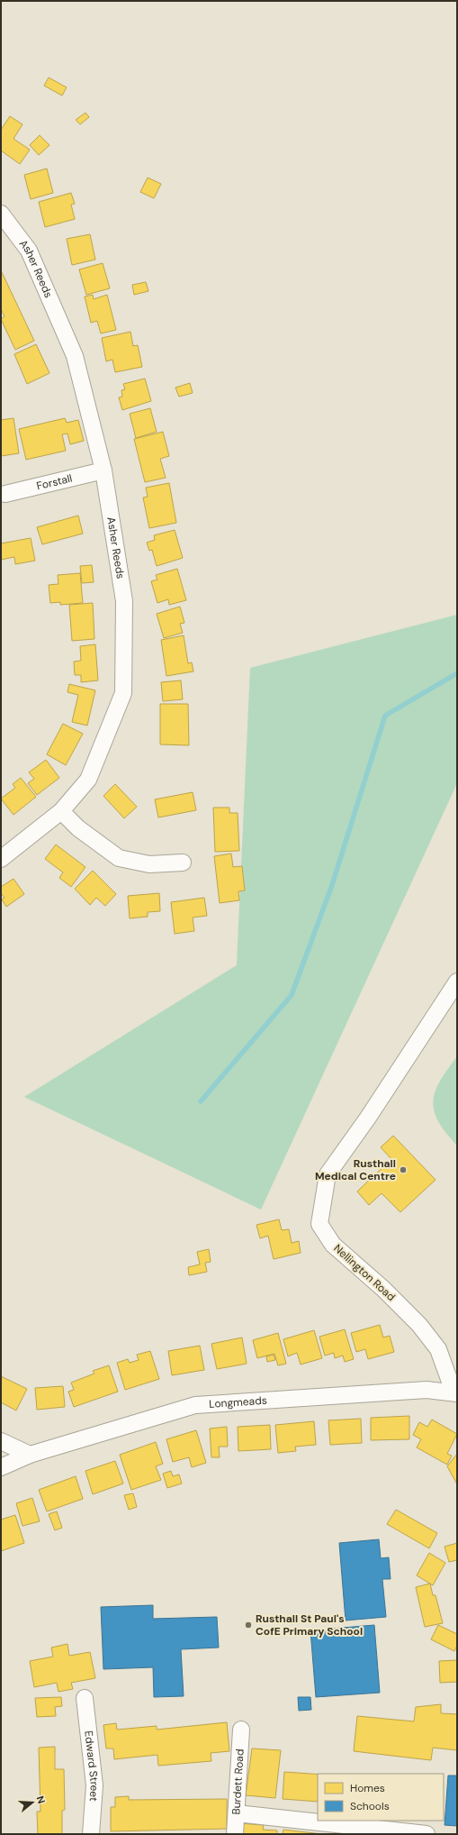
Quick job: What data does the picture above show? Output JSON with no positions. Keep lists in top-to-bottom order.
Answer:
{
  "streets": {
    "street": [
      "Asher Reeds",
      "Forstall",
      "Nellington Road",
      "Longmeads",
      "Edward Street",
      "Burdett Road"
    ]
  },
  "crossings": [
    ["Asher Reeds", "Forstall"],
    ["Nellington Road", "Longmeads"]
  ],
  "places": ["Rusthall Medical Centre", "Rusthall St Paul's CofE Primary School"],
  "legend": ["Homes", "Schools"],
  "north": "right"
}
